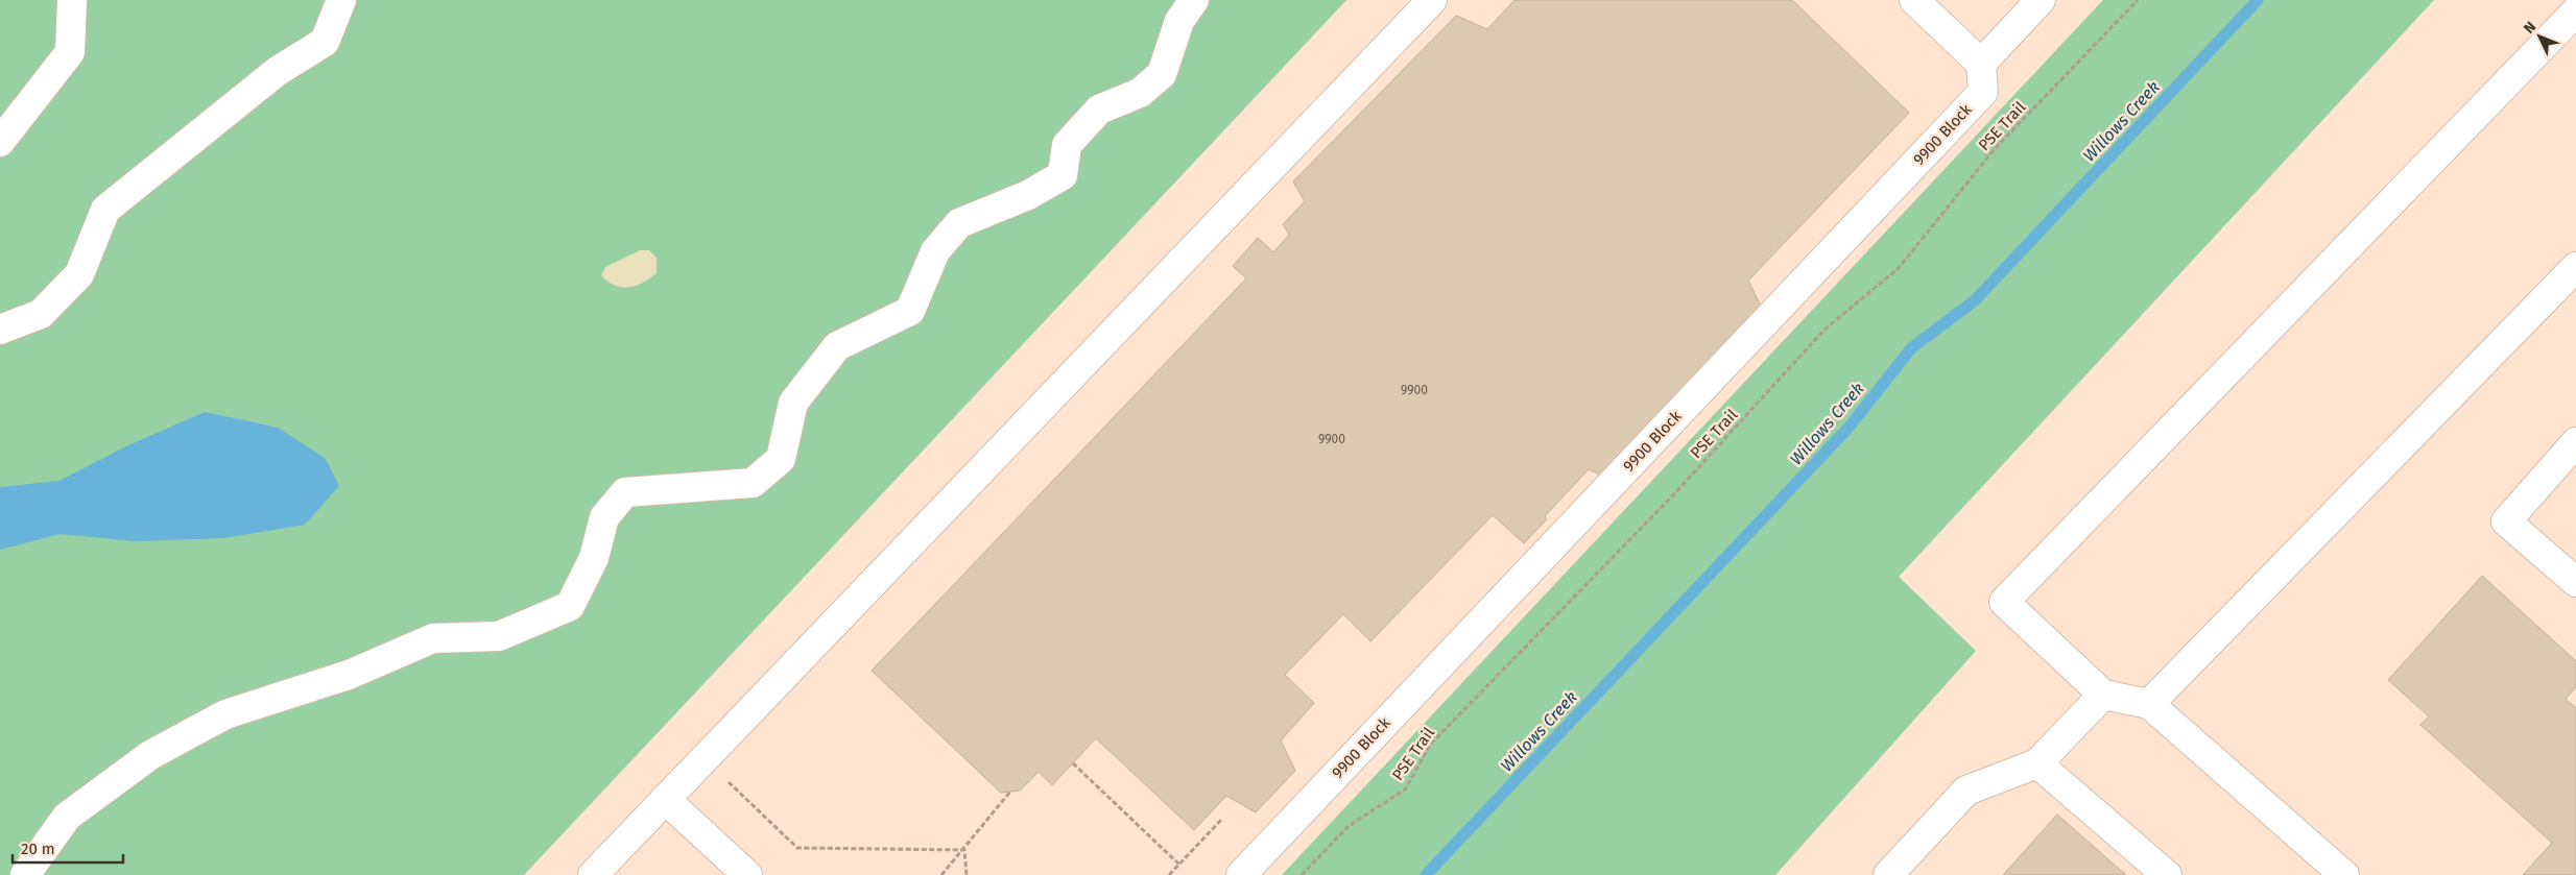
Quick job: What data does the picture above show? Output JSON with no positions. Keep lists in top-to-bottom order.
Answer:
{
  "streets": {
    "lane": ["9900 Block"],
    "path": ["PSE Trail"]
  },
  "water": ["Willows Creek"],
  "house_numbers": ["9900", "9900"],
  "scale_bar": "20 m",
  "north": "top left"
}
